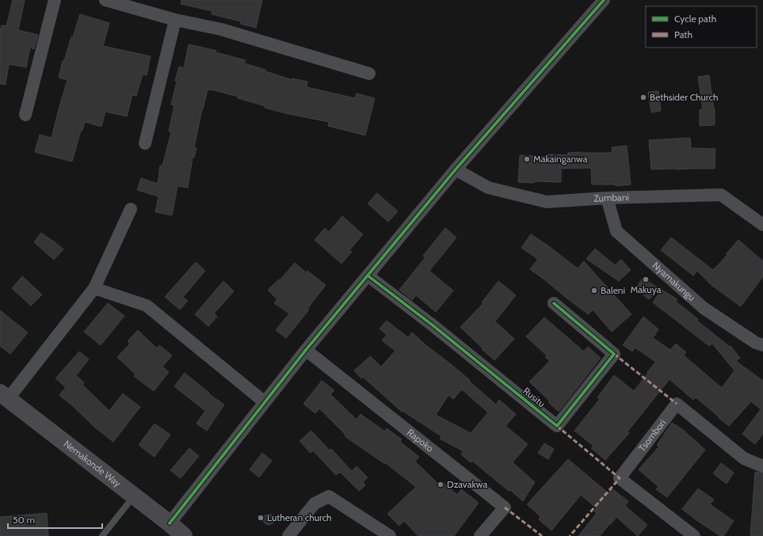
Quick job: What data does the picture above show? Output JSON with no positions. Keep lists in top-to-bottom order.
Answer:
{
  "streets": {
    "street": [
      "Zumbani",
      "Nyamakungu",
      "Rusitu",
      "Tsombori",
      "Rapoko",
      "Nemakonde Way"
    ]
  },
  "crossings": [
    ["Zumbani", "Nyamakungu"]
  ],
  "places": [
    "Bethsider Church",
    "Makainganwa",
    "Makuya",
    "Baleni",
    "Dzavakwa",
    "Lutheran church"
  ],
  "legend": ["Cycle path", "Path"],
  "scale_bar": "50 m"
}
